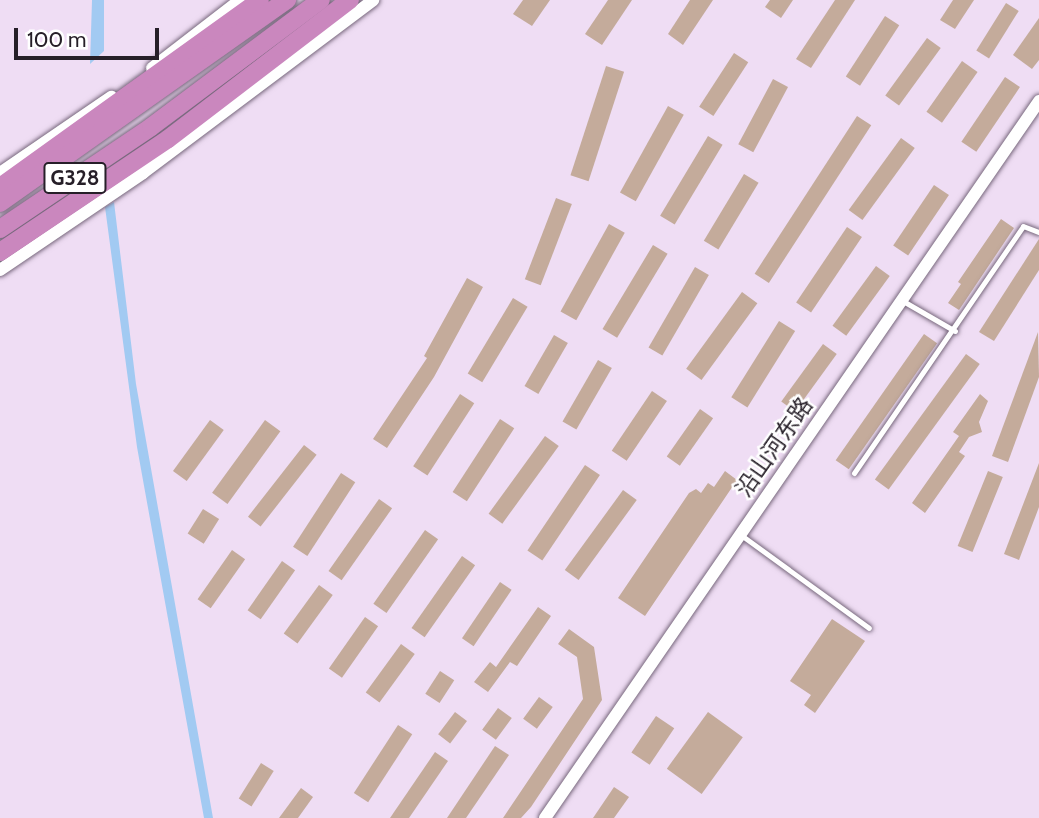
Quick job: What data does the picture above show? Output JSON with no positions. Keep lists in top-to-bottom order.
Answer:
{
  "streets": {
    "highway": ["G328"],
    "street": ["沿山河东路"]
  },
  "scale_bar": "100 m"
}
